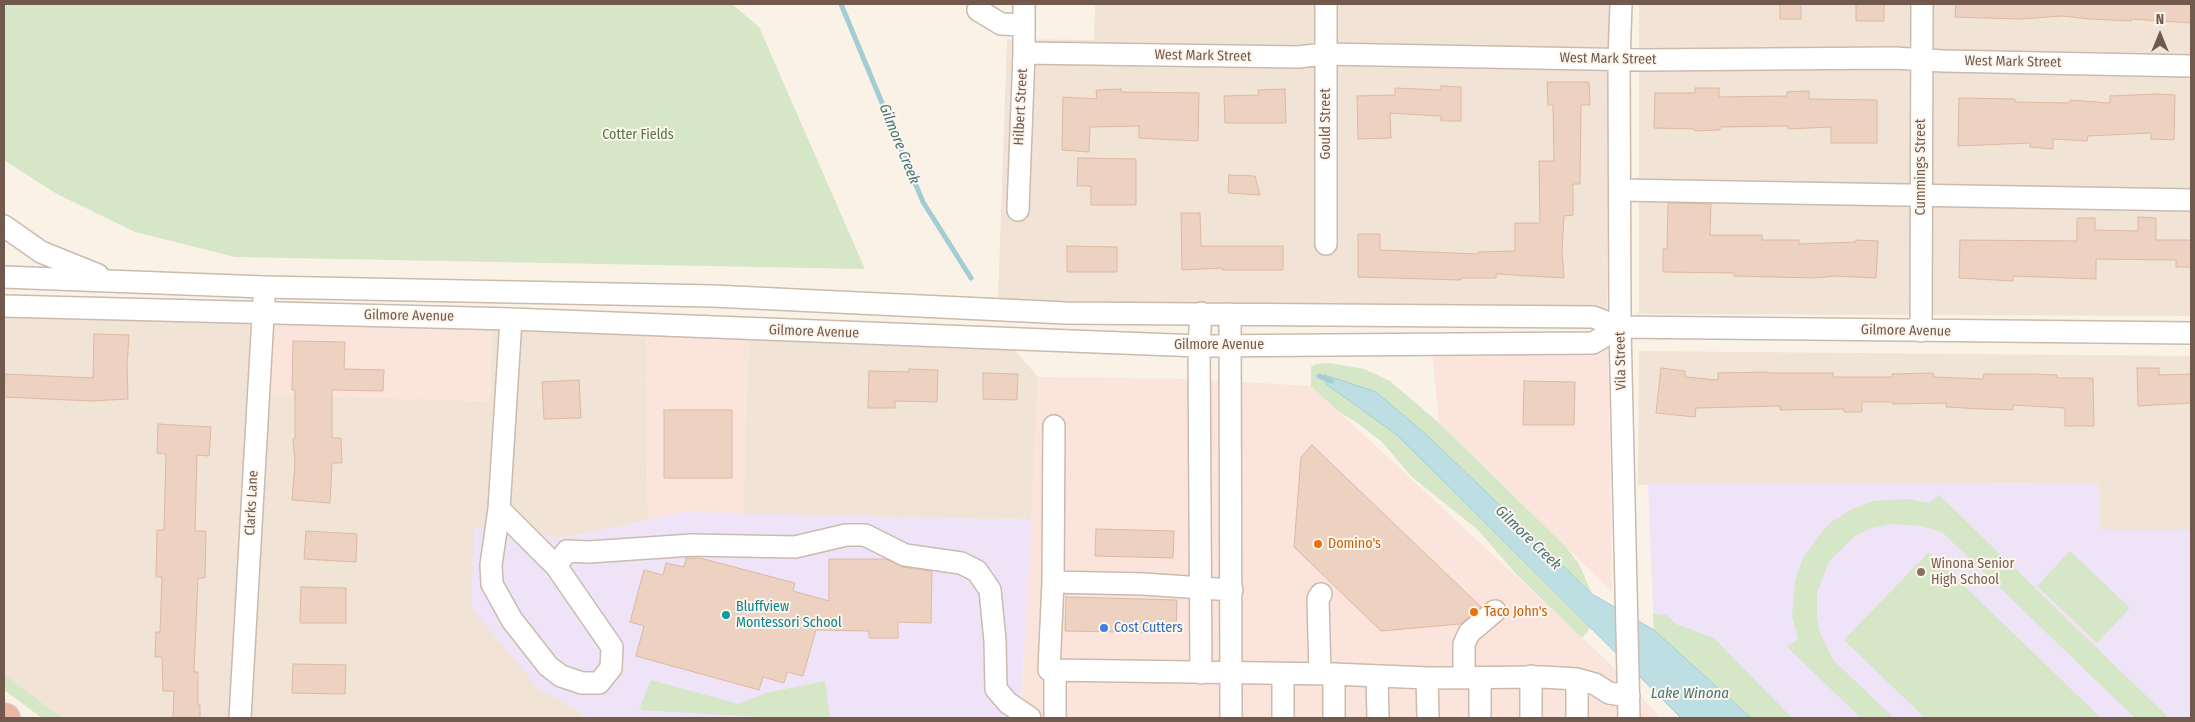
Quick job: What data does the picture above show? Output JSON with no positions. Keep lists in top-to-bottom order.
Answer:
{
  "streets": {
    "street": [
      "West Mark Street",
      "Hilbert Street",
      "Gould Street",
      "Cummings Street",
      "Gilmore Avenue",
      "Vila Street",
      "Clarks Lane"
    ]
  },
  "crossings": [
    ["West Mark Street", "Hilbert Street"],
    ["West Mark Street", "Gould Street"],
    ["West Mark Street", "Cummings Street"],
    ["West Mark Street", "Vila Street"],
    ["Cummings Street", "Gilmore Avenue"],
    ["Gilmore Avenue", "Vila Street"],
    ["Gilmore Avenue", "Clarks Lane"]
  ],
  "water": ["Gilmore Creek", "Lake Winona"],
  "parks": ["Cotter Fields"],
  "places": [
    "Domino's",
    "Winona Senior High School",
    "Taco John's",
    "Bluffview Montessori School",
    "Cost Cutters"
  ],
  "north": "top"
}
